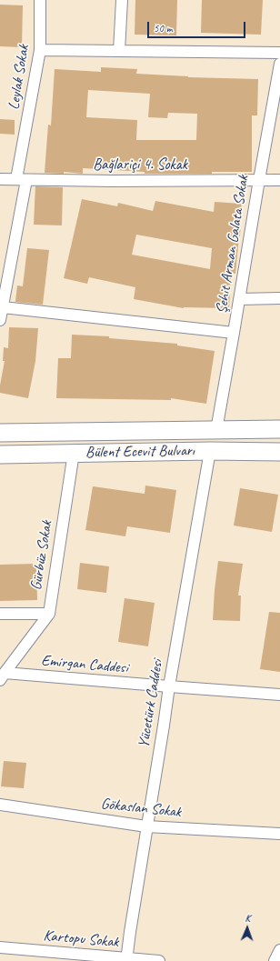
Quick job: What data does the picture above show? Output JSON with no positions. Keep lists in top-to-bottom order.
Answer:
{
  "streets": {
    "main road": ["Bülent Ecevit Bulvarı"],
    "street": [
      "Leylak Sokak",
      "Bağlariçi 4. Sokak",
      "Şehit Arman Galata Sokak",
      "Gürbüz Sokak",
      "Emirgan Caddesi",
      "Yücetürk Caddesi",
      "Gökaslan Sokak",
      "Kartopu Sokak"
    ]
  },
  "crossings": [
    ["Leylak Sokak", "Bağlariçi 4. Sokak"],
    ["Bağlariçi 4. Sokak", "Şehit Arman Galata Sokak"],
    ["Şehit Arman Galata Sokak", "Bülent Ecevit Bulvarı"],
    ["Bülent Ecevit Bulvarı", "Gürbüz Sokak"],
    ["Bülent Ecevit Bulvarı", "Yücetürk Caddesi"],
    ["Emirgan Caddesi", "Yücetürk Caddesi"],
    ["Yücetürk Caddesi", "Gökaslan Sokak"],
    ["Yücetürk Caddesi", "Kartopu Sokak"]
  ],
  "scale_bar": "50 m",
  "north": "top"
}
